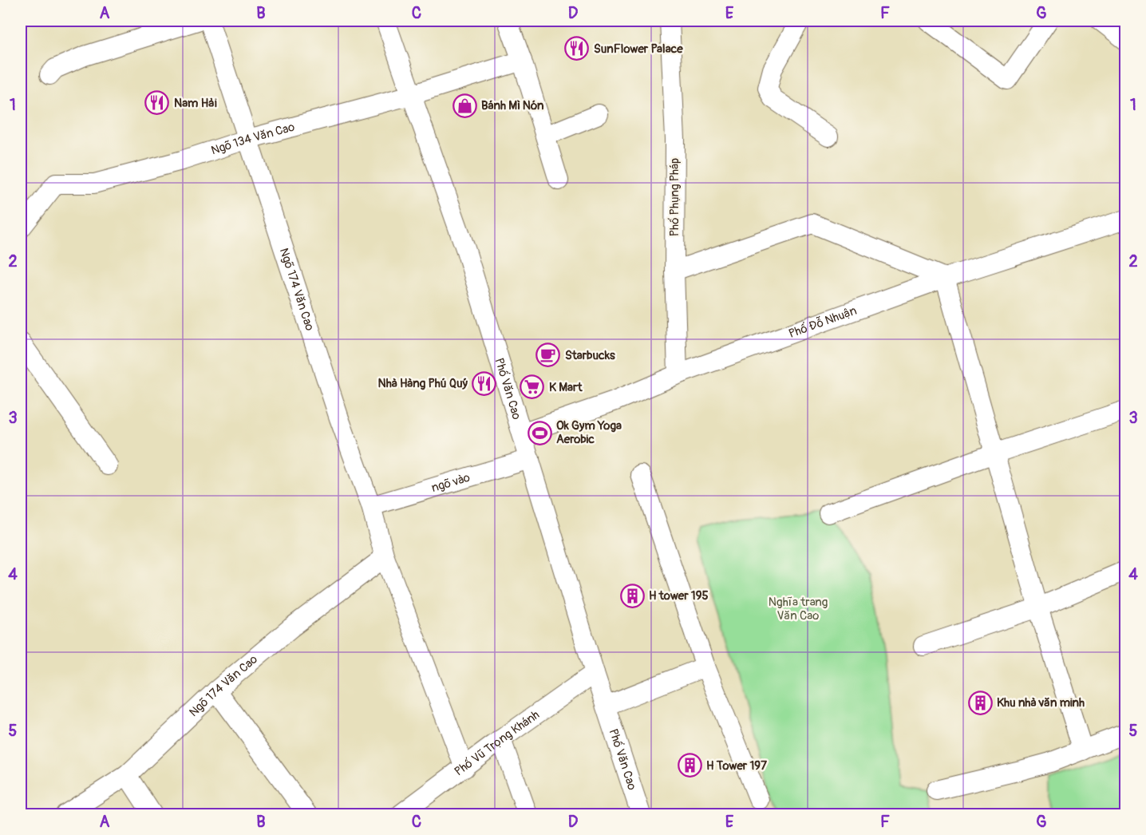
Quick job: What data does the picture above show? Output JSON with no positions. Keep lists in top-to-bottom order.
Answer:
{
  "streets": {
    "street": [
      "Ngõ 134 Văn Cao",
      "Phố Phụng Pháp",
      "Ngõ 174 Văn Cao",
      "Phố Đỗ Nhuận",
      "Phố Văn Cao",
      "ngõ vào",
      "Phố Vũ Trọng Khánh"
    ]
  },
  "crossings": [
    ["Ngõ 134 Văn Cao", "Ngõ 174 Văn Cao"],
    ["Ngõ 134 Văn Cao", "Phố Văn Cao"],
    ["Phố Phụng Pháp", "Phố Đỗ Nhuận"],
    ["Ngõ 174 Văn Cao", "ngõ vào"],
    ["Ngõ 174 Văn Cao", "Phố Vũ Trọng Khánh"],
    ["Phố Đỗ Nhuận", "Phố Văn Cao"],
    ["Phố Văn Cao", "ngõ vào"],
    ["Phố Văn Cao", "Phố Vũ Trọng Khánh"]
  ],
  "parks": ["Nghĩa trang Văn Cao"],
  "places": {
    "restaurant": ["SunFlower Palace", "Nam Hải", "Nhà Hàng Phú Quý"],
    "shop": ["Bánh Mì Nón"],
    "cafe": ["Starbucks"],
    "supermarket": ["K Mart"],
    "sports": ["Ok Gym Yoga Aerobic"],
    "building": ["H tower 195", "Khu nhà văn minh", "H Tower 197"]
  },
  "grid": {
    "columns": [
      "A",
      "B",
      "C",
      "D",
      "E",
      "F",
      "G"
    ],
    "rows": [
      "1",
      "2",
      "3",
      "4",
      "5"
    ]
  }
}
